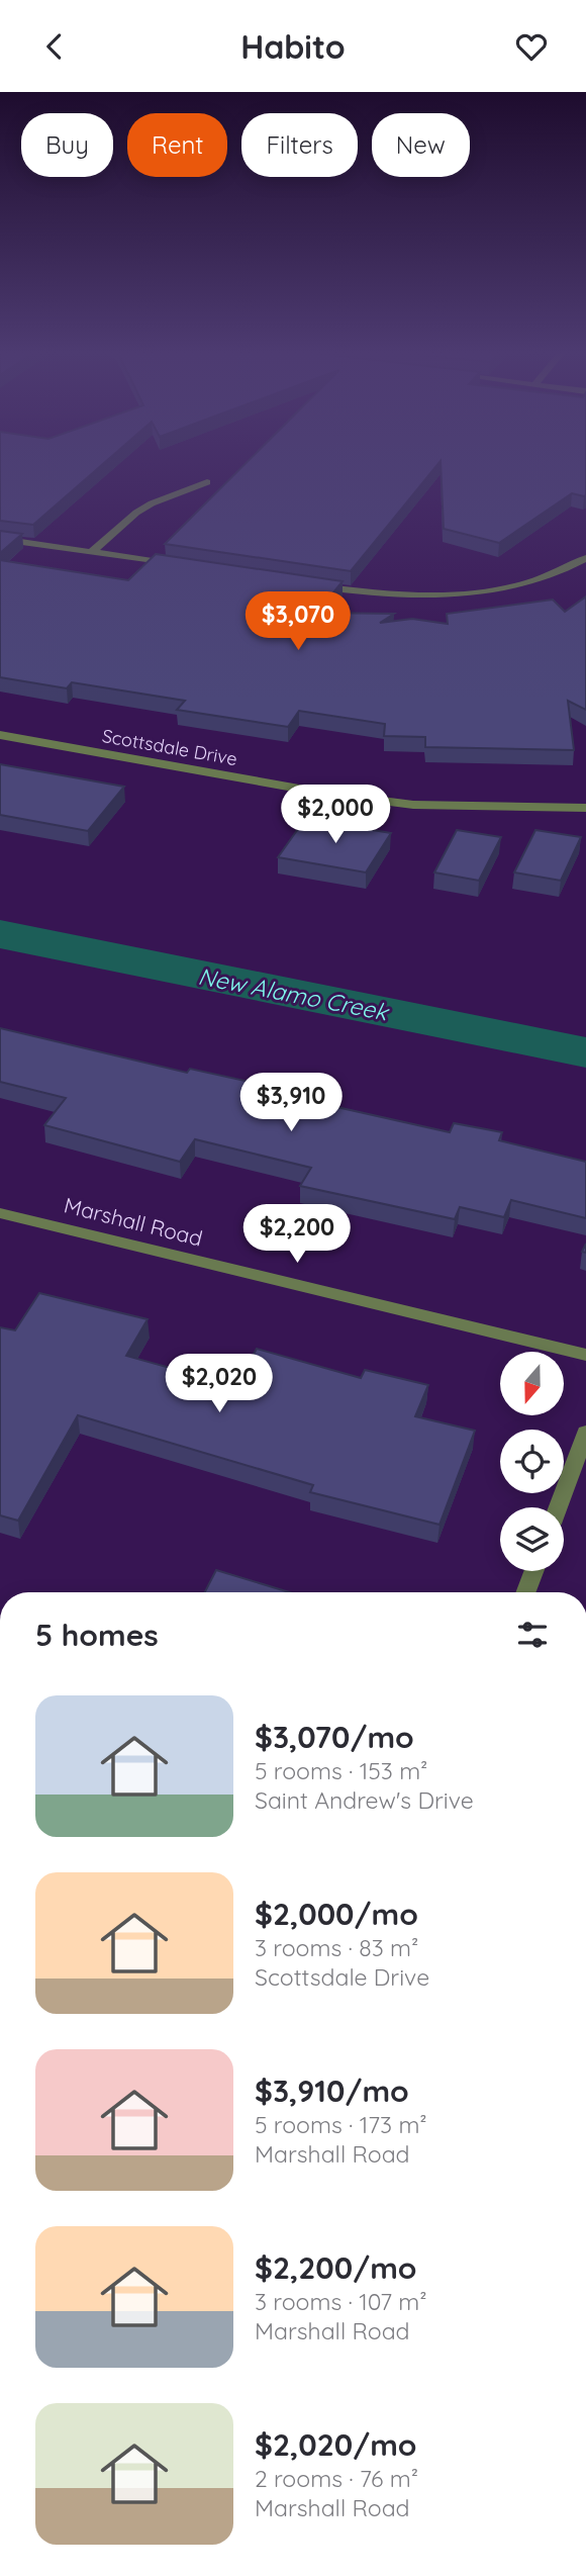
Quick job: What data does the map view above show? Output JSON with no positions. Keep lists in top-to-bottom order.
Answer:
{
  "streets": {
    "street": ["Scottsdale Drive", "Marshall Road"]
  },
  "water": ["New Alamo Creek"],
  "north": "bottom",
  "page": {
    "header": "Habito",
    "chip": [
      "Buy",
      "Rent",
      "Filters",
      "New"
    ],
    "price": [
      "$3,070",
      "$2,000",
      "$3,910",
      "$2,200",
      "$2,020"
    ],
    "heading": "5 homes",
    "list": [
      {
        "name": "$3,070/mo",
        "note": "5 rooms · 153 m² · Saint Andrew's Drive"
      },
      {
        "name": "$2,000/mo",
        "note": "3 rooms · 83 m² · Scottsdale Drive"
      },
      {
        "name": "$3,910/mo",
        "note": "5 rooms · 173 m² · Marshall Road"
      },
      {
        "name": "$2,200/mo",
        "note": "3 rooms · 107 m² · Marshall Road"
      },
      {
        "name": "$2,020/mo",
        "note": "2 rooms · 76 m² · Marshall Road"
      }
    ]
  }
}
